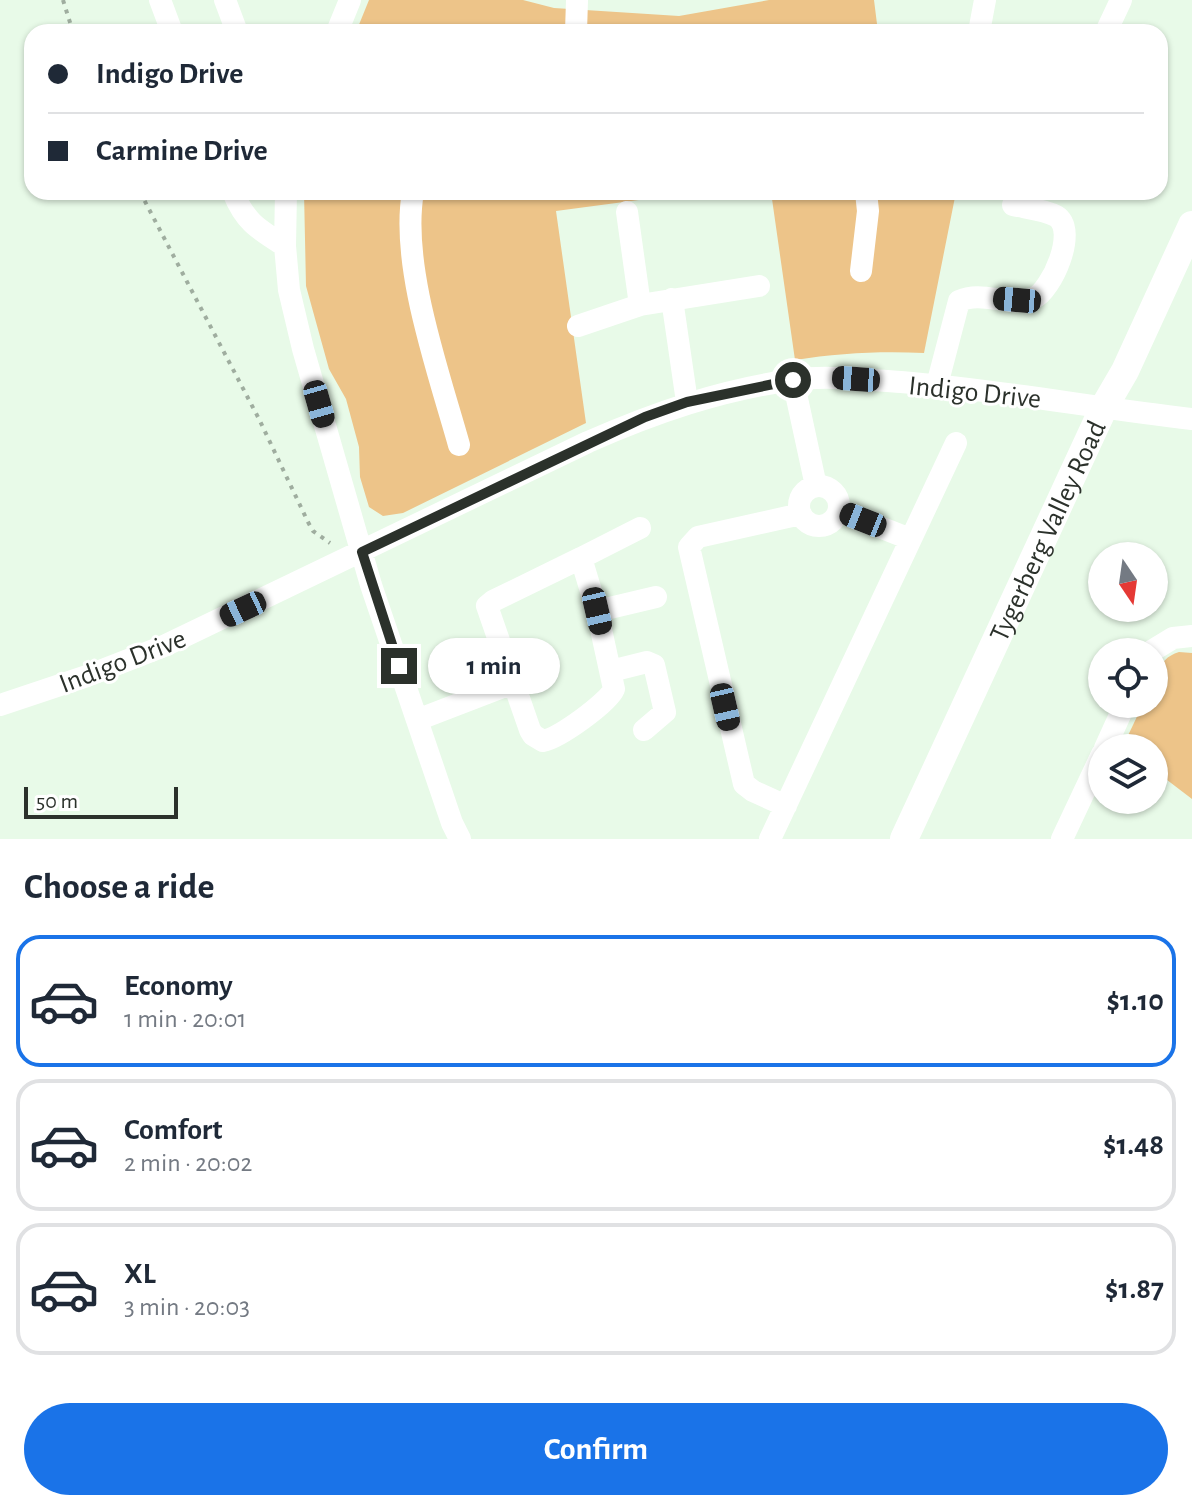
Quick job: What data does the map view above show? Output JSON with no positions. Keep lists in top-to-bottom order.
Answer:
{
  "streets": {
    "main road": ["Tygerberg Valley Road"],
    "street": ["Indigo Drive"]
  },
  "crossings": [
    ["Indigo Drive", "Tygerberg Valley Road"]
  ],
  "scale_bar": "50 m",
  "north": "bottom",
  "page": {
    "banner": ["Indigo Drive", "Carmine Drive"],
    "bubble": "1 min",
    "scale": "50 m",
    "heading": "Choose a ride",
    "list": [
      {
        "name": "Economy",
        "note": "1 min · 20:01",
        "value": "$1.10"
      },
      {
        "name": "Comfort",
        "note": "2 min · 20:02",
        "value": "$1.48"
      },
      {
        "name": "XL",
        "note": "3 min · 20:03",
        "value": "$1.87"
      }
    ],
    "buttons": "Confirm"
  }
}
